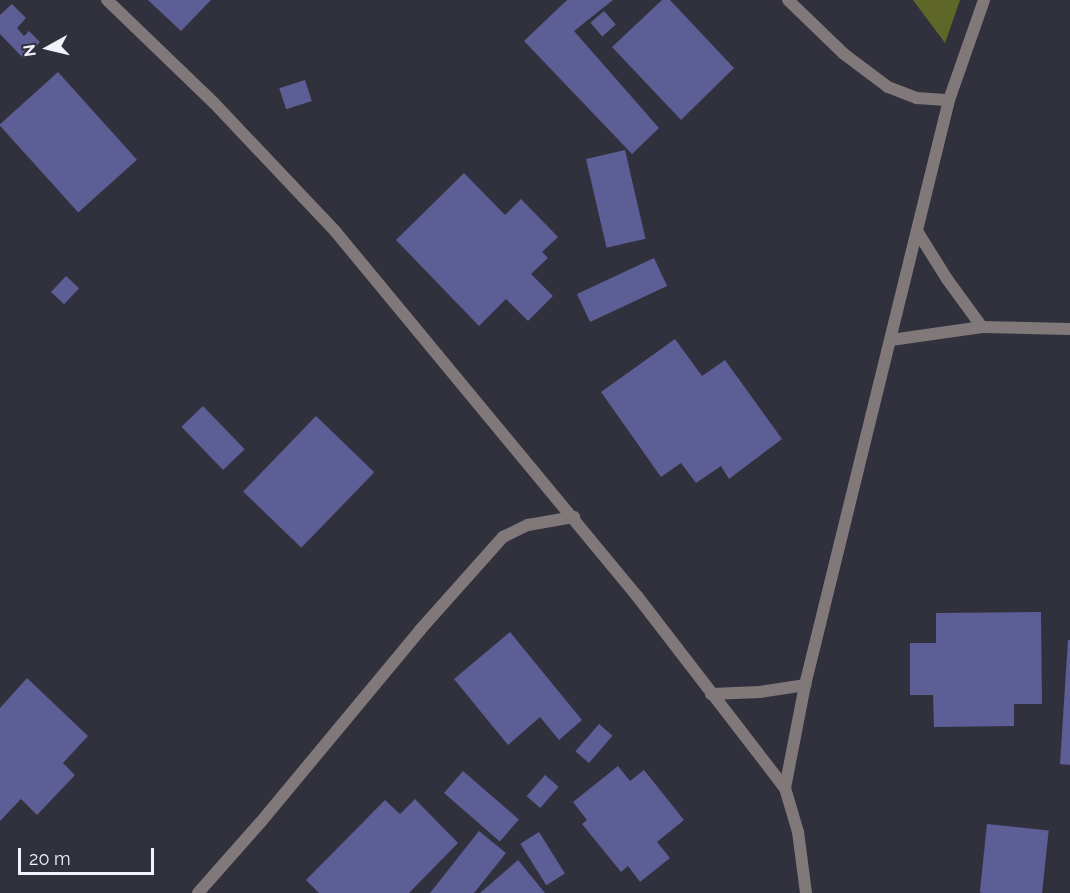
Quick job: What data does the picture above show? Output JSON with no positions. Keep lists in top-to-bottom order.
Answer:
{
  "scale_bar": "20 m",
  "north": "left"
}
